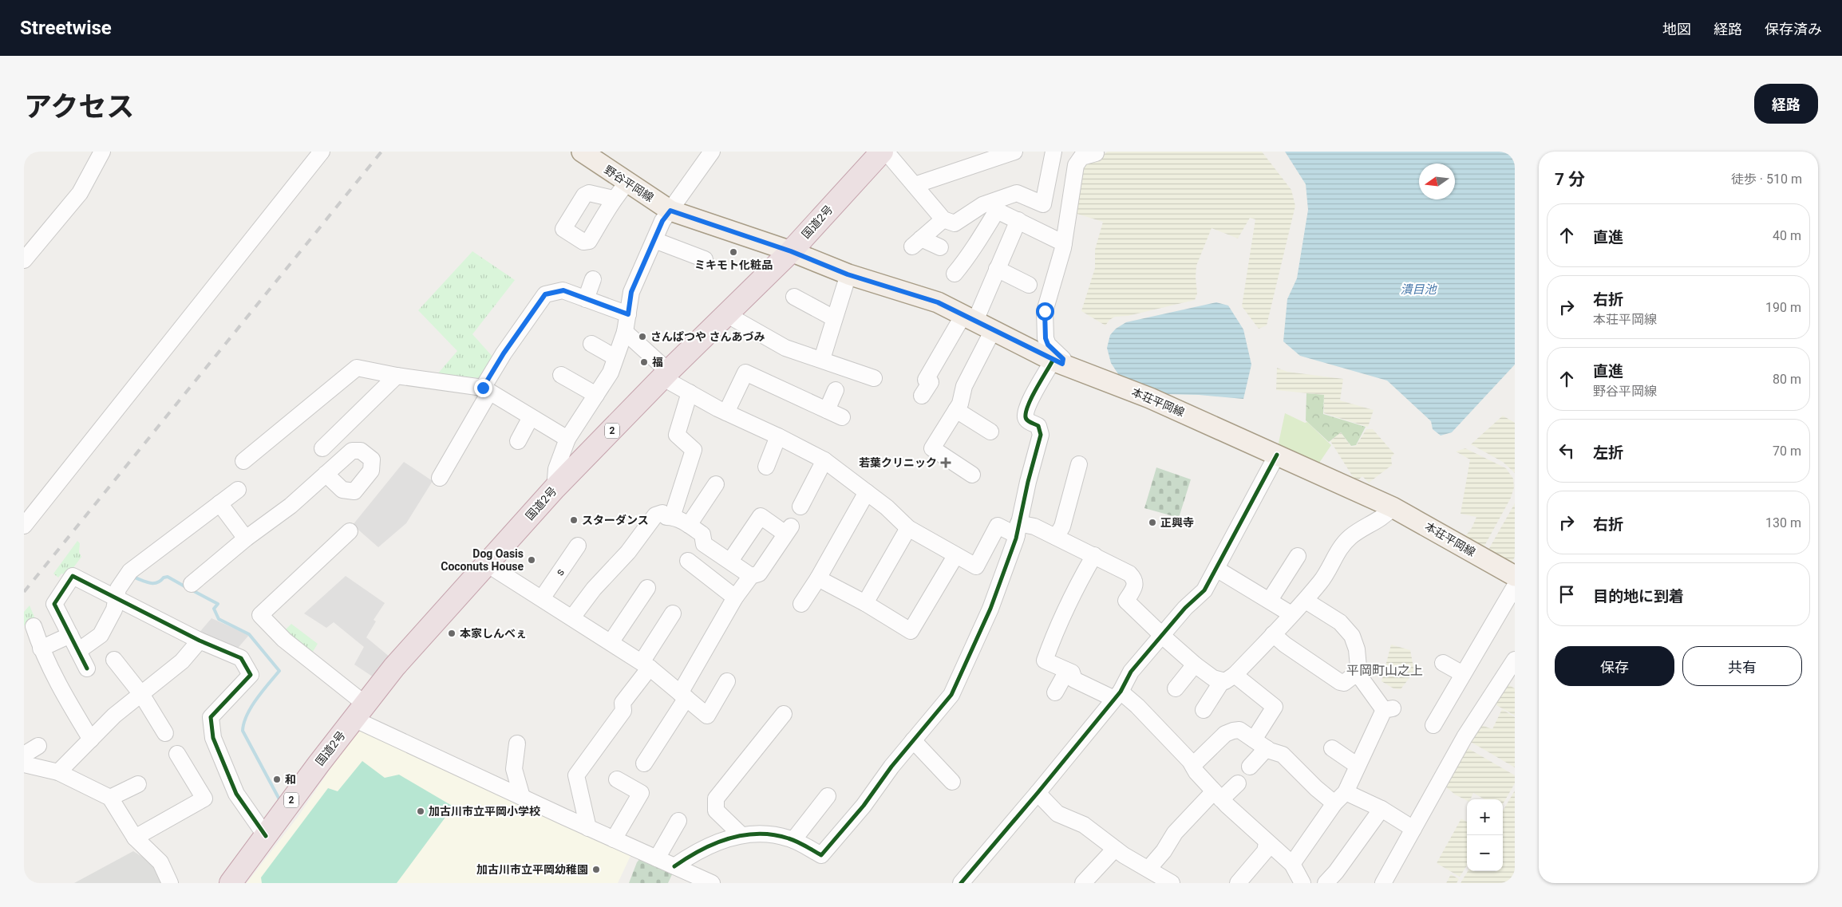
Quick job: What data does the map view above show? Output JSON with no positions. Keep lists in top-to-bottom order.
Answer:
{
  "streets": {
    "highway": ["国道2号", "2"],
    "main road": ["野谷平岡線", "本荘平岡線"],
    "street": ["s"]
  },
  "crossings": [
    ["野谷平岡線", "国道2号"],
    ["野谷平岡線", "本荘平岡線"],
    ["国道2号", "本荘平岡線"]
  ],
  "districts": ["平岡町山之上"],
  "water": ["潰目池"],
  "places": {
    "other": [
      "ミキモト化粧品",
      "さんぱつや さんあづみ",
      "福",
      "スターダンス",
      "正興寺",
      "Dog Oasis Coconuts House",
      "本家しんべぇ",
      "和",
      "加古川市立平岡小学校",
      "加古川市立平岡幼稚園"
    ],
    "health": ["若葉クリニック"]
  },
  "north": "left",
  "page": {
    "header": "Streetwise",
    "nav": ["地図", "経路", "保存済み"],
    "title": "アクセス",
    "buttons": [
      "経路",
      ["保存", "共有"]
    ],
    "heading": ["7 分", "徒歩 · 510 m"],
    "list": [
      ["直進", "40 m"],
      ["右折", "本荘平岡線", "190 m"],
      ["直進", "野谷平岡線", "80 m"],
      ["左折", "70 m"],
      ["右折", "130 m"],
      "目的地に到着"
    ],
    "map_buttons": ["+", "−"]
  }
}
